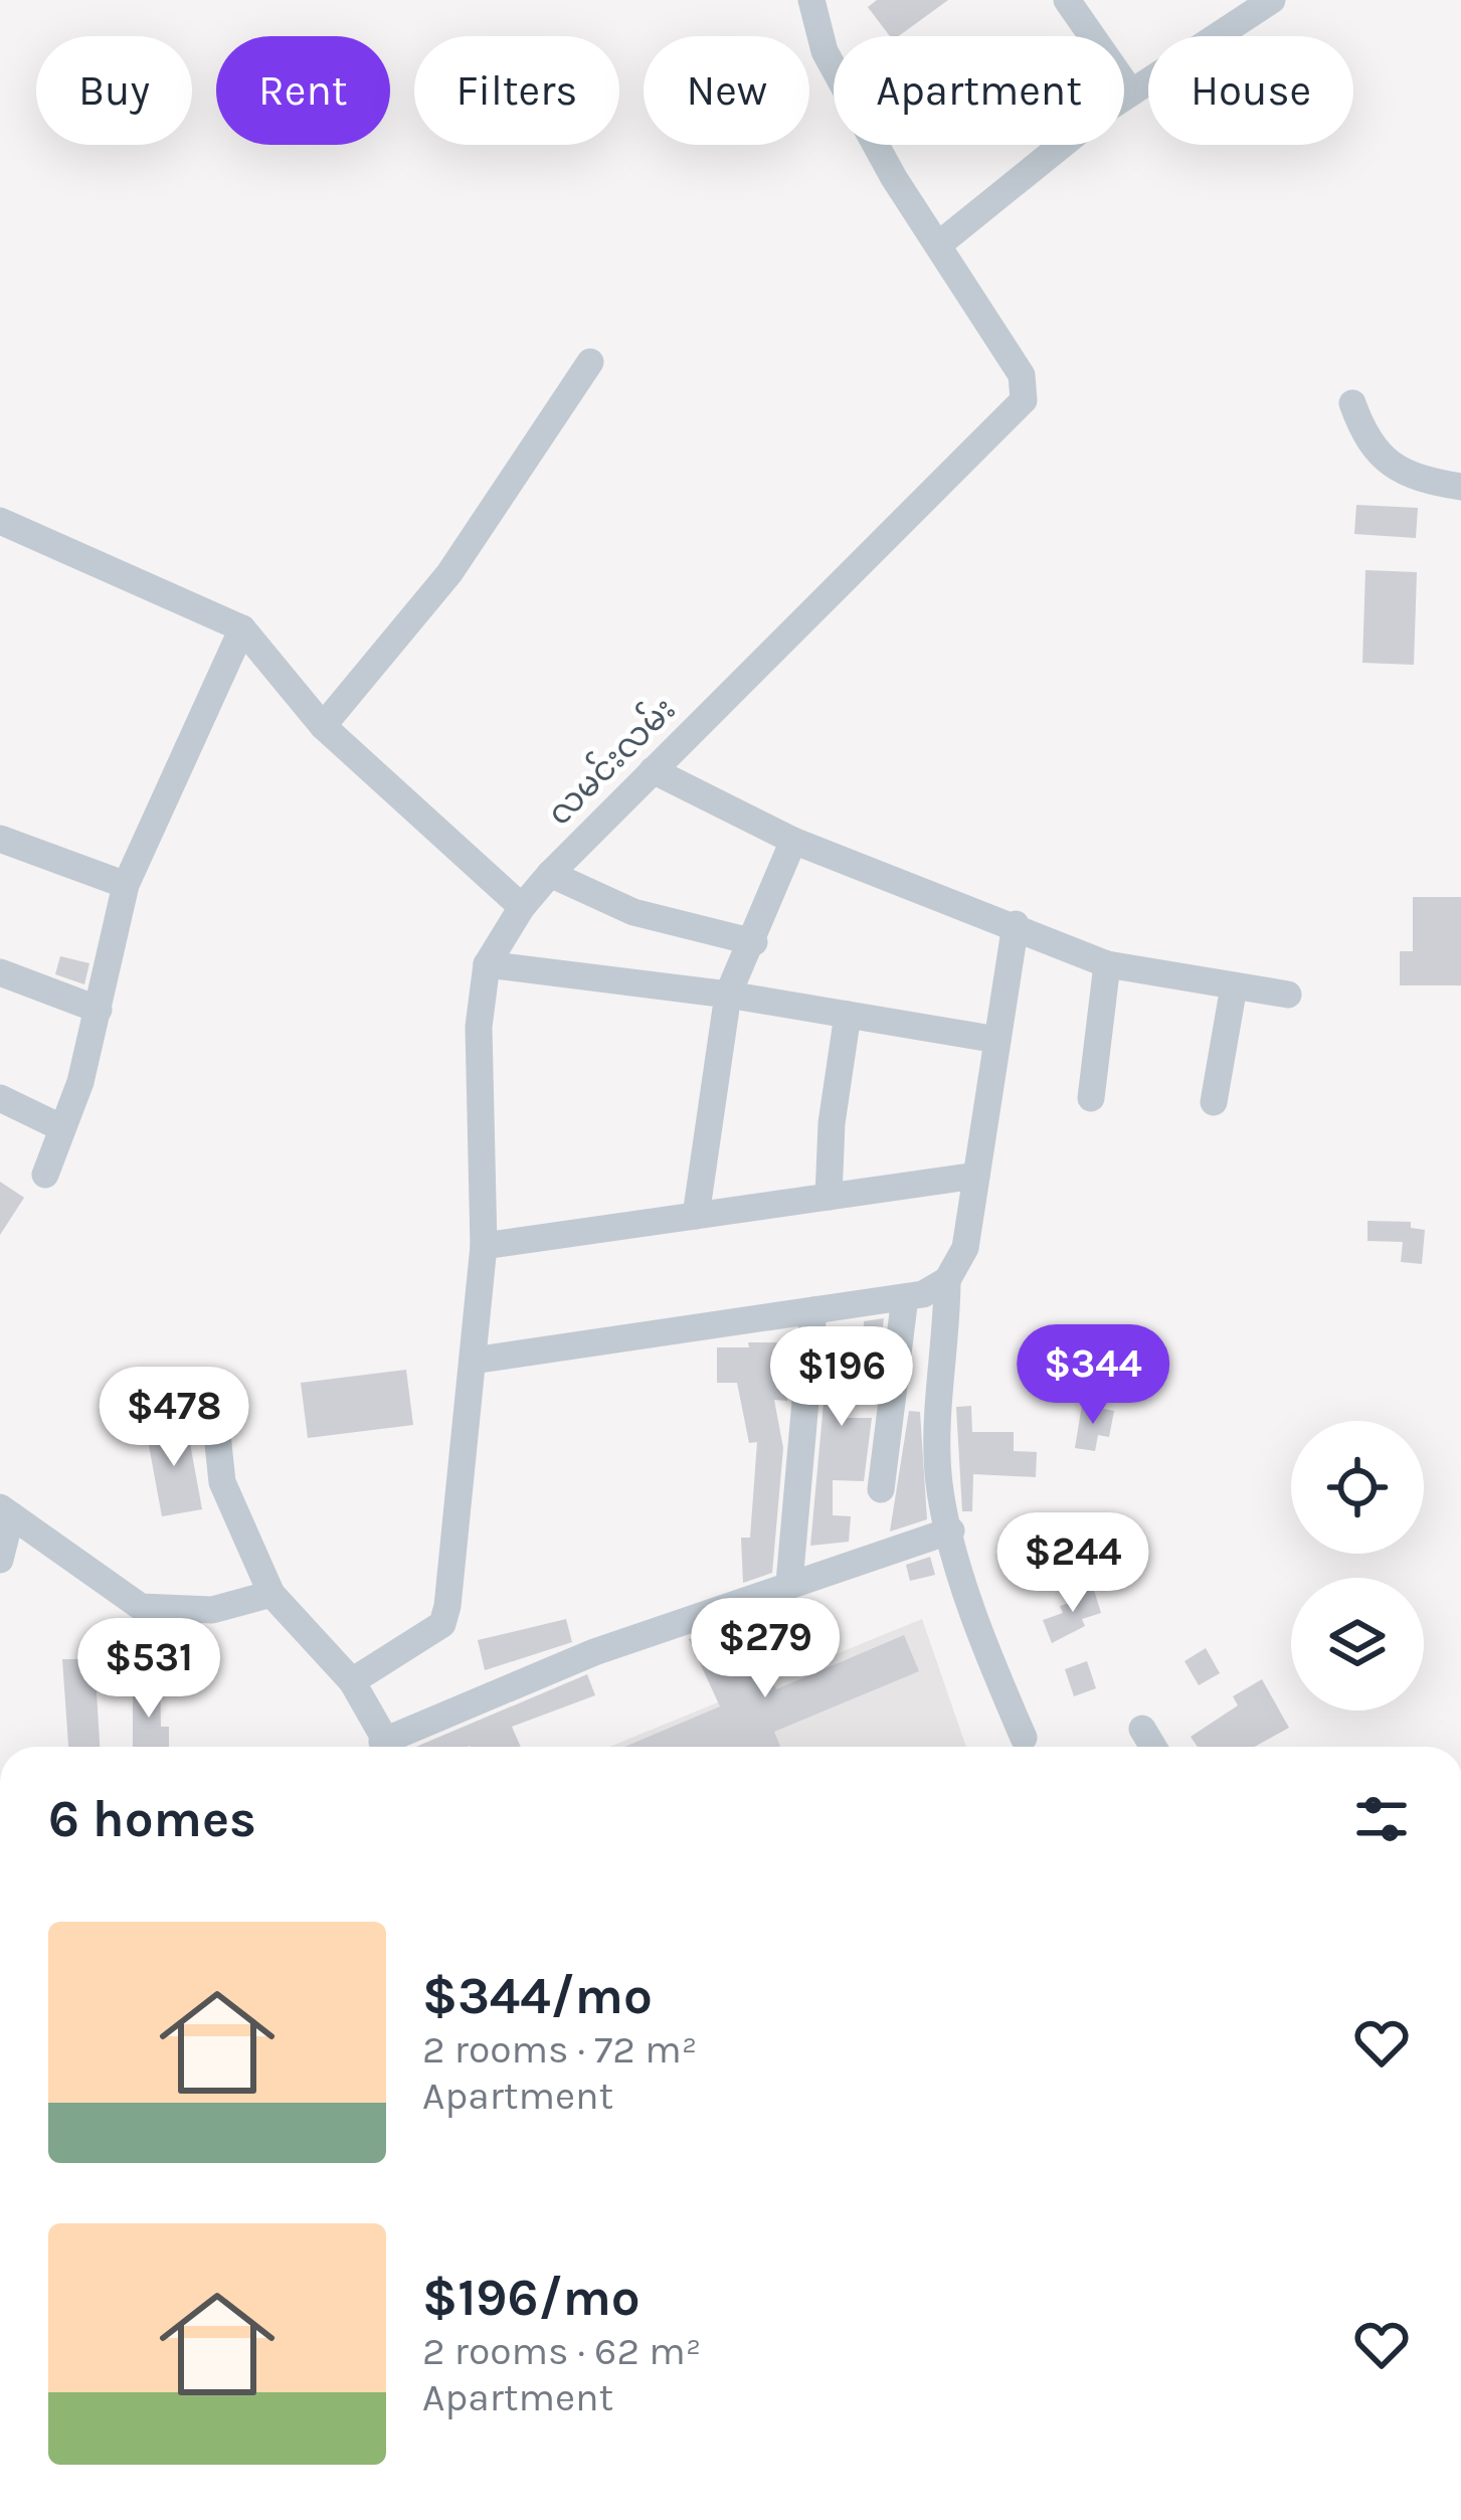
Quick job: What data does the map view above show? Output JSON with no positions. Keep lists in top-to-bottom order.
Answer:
{
  "streets": {
    "street": ["လမင်းလမ်း"]
  },
  "page": {
    "chip": [
      "Buy",
      "Rent",
      "Filters",
      "New",
      "Apartment",
      "House"
    ],
    "price": [
      "$344",
      "$196",
      "$478",
      "$244",
      "$279",
      "$531"
    ],
    "heading": "6 homes",
    "list": [
      {
        "name": "$344/mo",
        "note": "2 rooms · 72 m² · Apartment"
      },
      {
        "name": "$196/mo",
        "note": "2 rooms · 62 m² · Apartment"
      }
    ]
  }
}
